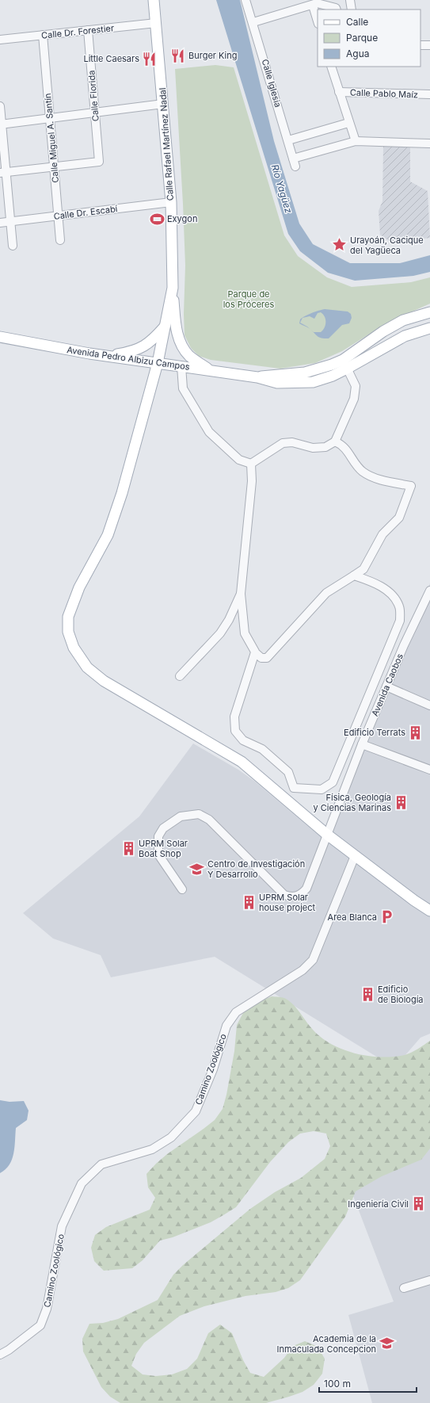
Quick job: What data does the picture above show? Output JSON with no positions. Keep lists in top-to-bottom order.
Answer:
{
  "streets": {
    "main road": ["Calle Rafael Martínez Nadal", "Avenida Pedro Albizu Campos"],
    "street": [
      "Calle Dr. Forestier",
      "Calle Iglesia",
      "Calle Pablo Maíz",
      "Calle Florida",
      "Calle Miguel A. Santín",
      "Calle Dr. Escabí",
      "Avenida Caobos",
      "Camino Zoológico"
    ]
  },
  "crossings": [
    ["Calle Dr. Forestier", "Calle Florida"],
    ["Calle Dr. Forestier", "Calle Miguel A. Santín"],
    ["Calle Dr. Forestier", "Calle Rafael Martínez Nadal"],
    ["Calle Florida", "Calle Miguel A. Santín"],
    ["Calle Miguel A. Santín", "Calle Dr. Escabí"],
    ["Calle Rafael Martínez Nadal", "Calle Dr. Escabí"],
    ["Calle Rafael Martínez Nadal", "Avenida Pedro Albizu Campos"],
    ["Calle Rafael Martínez Nadal", "Avenida Caobos"],
    ["Calle Rafael Martínez Nadal", "Camino Zoológico"]
  ],
  "water": ["Río Yagüez"],
  "parks": ["Parque de los Próceres"],
  "places": {
    "restaurant": ["Burger King", "Little Caesars"],
    "sports": ["Exygon"],
    "place": ["Urayoán, Cacique del Yagüeca"],
    "building": [
      "Edificio Terrats",
      "Física, Geología y Ciencias Marinas",
      "UPRM Solar Boat Shop",
      "UPRM Solar house project",
      "Edificio de Biología",
      "Ingeniería Civil"
    ],
    "school or university": ["Centro de Investigación Y Desarrollo", "Academia de la Inmaculada Concepcion"],
    "parking": ["Area Blanca"]
  },
  "legend": ["Calle", "Parque", "Agua"],
  "scale_bar": "100 m"
}
